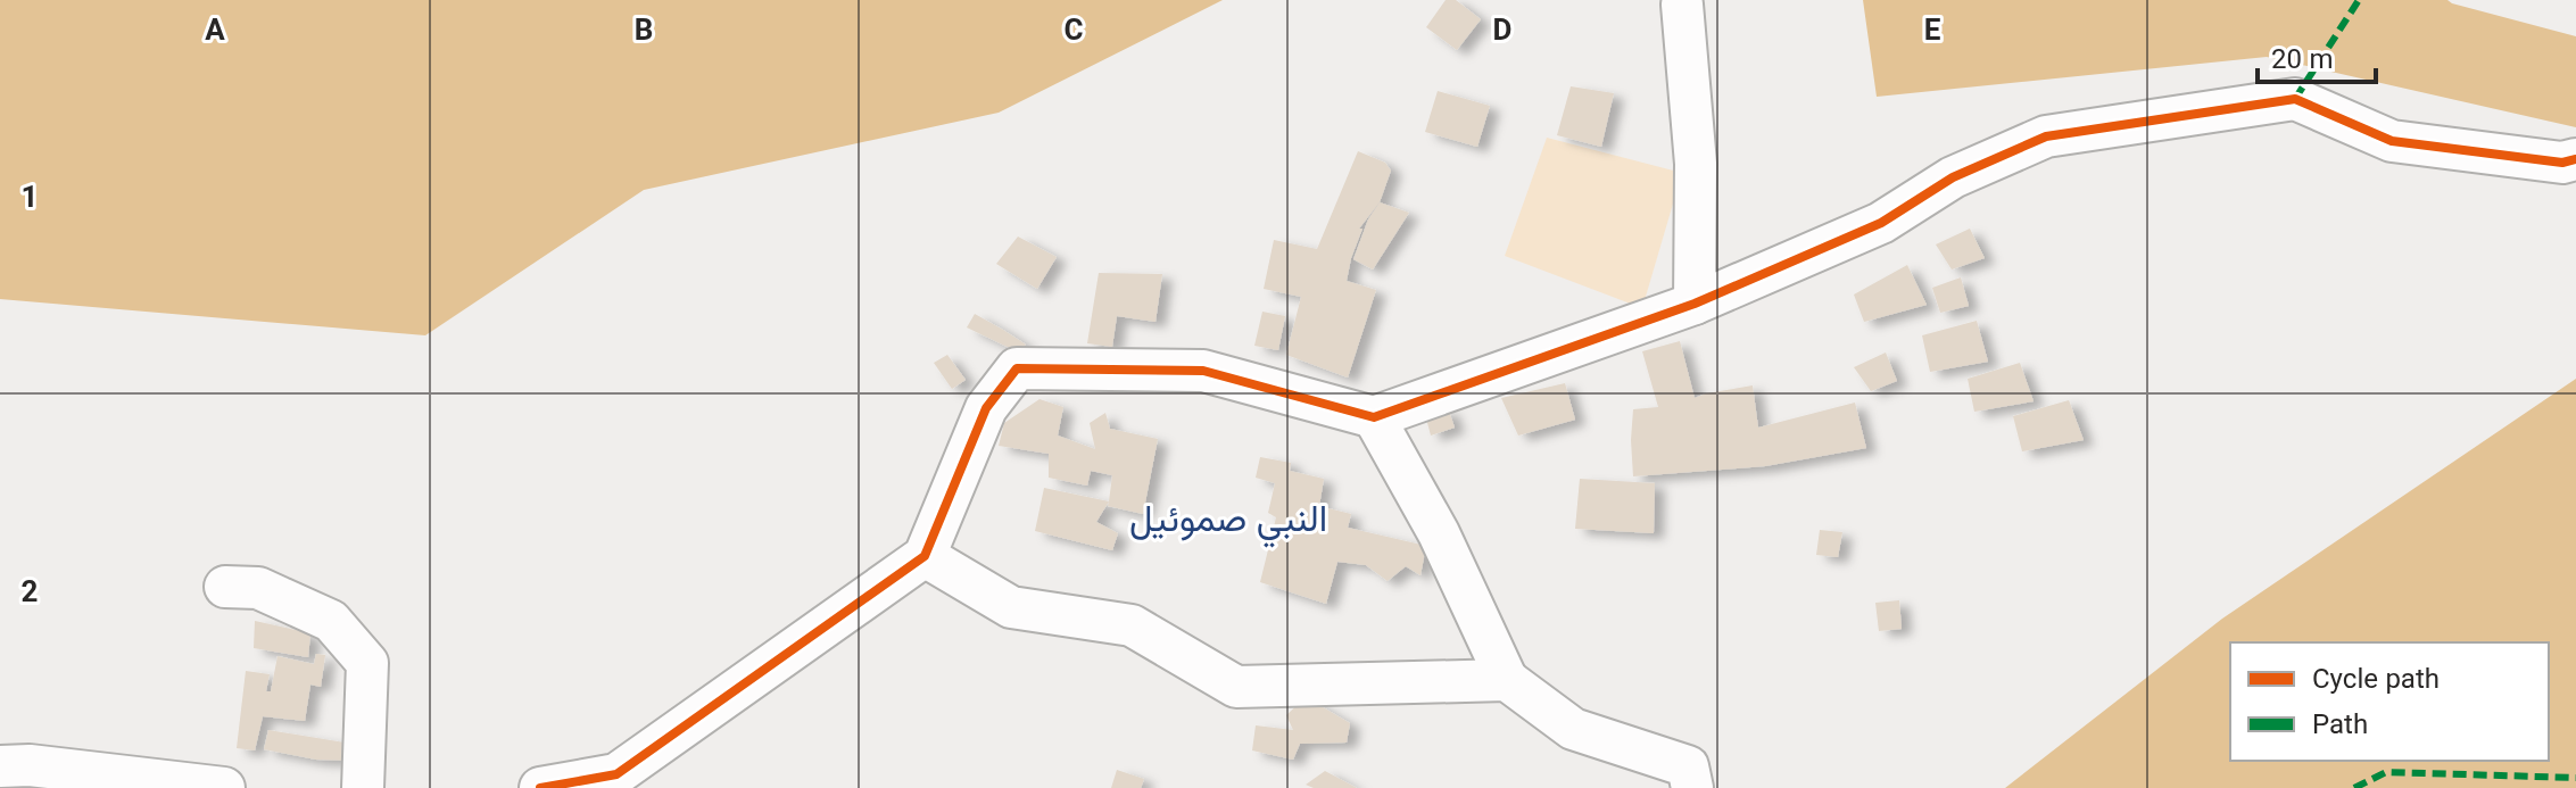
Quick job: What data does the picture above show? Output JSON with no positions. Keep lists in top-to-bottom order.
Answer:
{
  "districts": ["النبي صموئيل"],
  "legend": ["Cycle path", "Path"],
  "scale_bar": "20 m",
  "grid": {
    "columns": [
      "A",
      "B",
      "C",
      "D",
      "E"
    ],
    "rows": ["1", "2"]
  }
}
